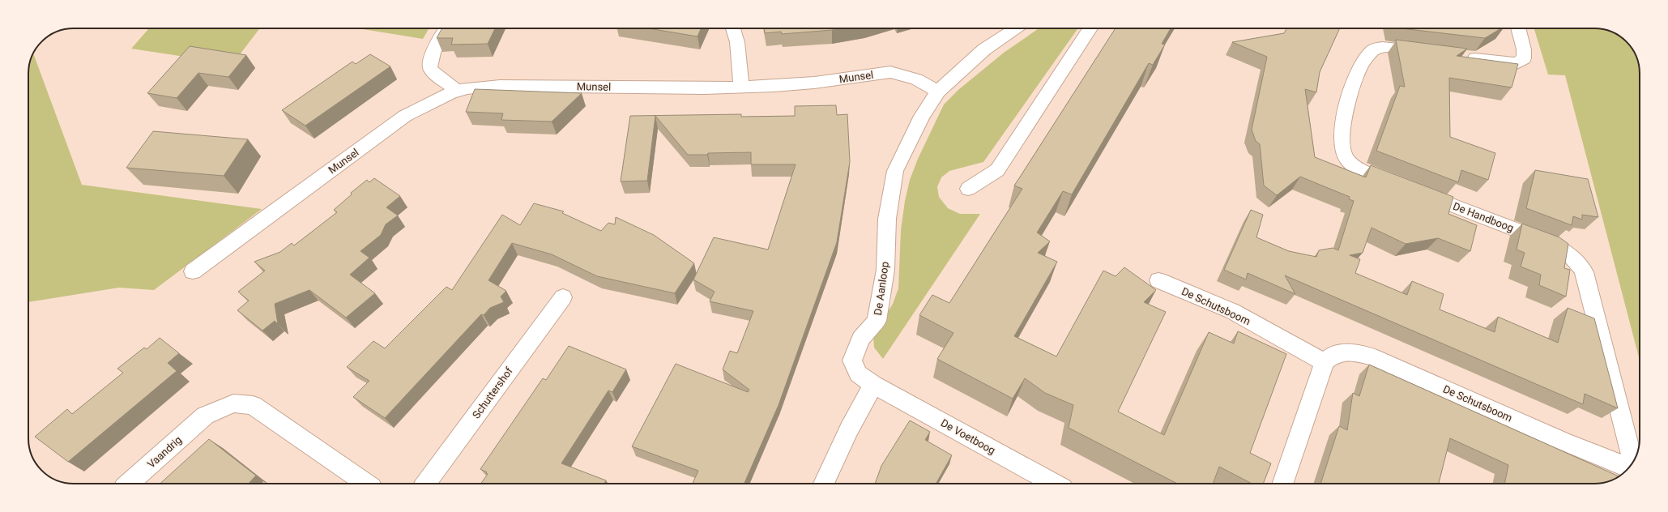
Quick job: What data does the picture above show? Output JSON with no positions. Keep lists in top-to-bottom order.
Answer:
{
  "streets": {
    "street": [
      "Munsel",
      "De Handboog",
      "De Aanloop",
      "De Schutsboom",
      "Schuttershof",
      "De Voetboog",
      "Vaandrig"
    ]
  },
  "crossings": [
    ["Munsel", "De Aanloop"],
    ["De Aanloop", "De Voetboog"]
  ]
}
